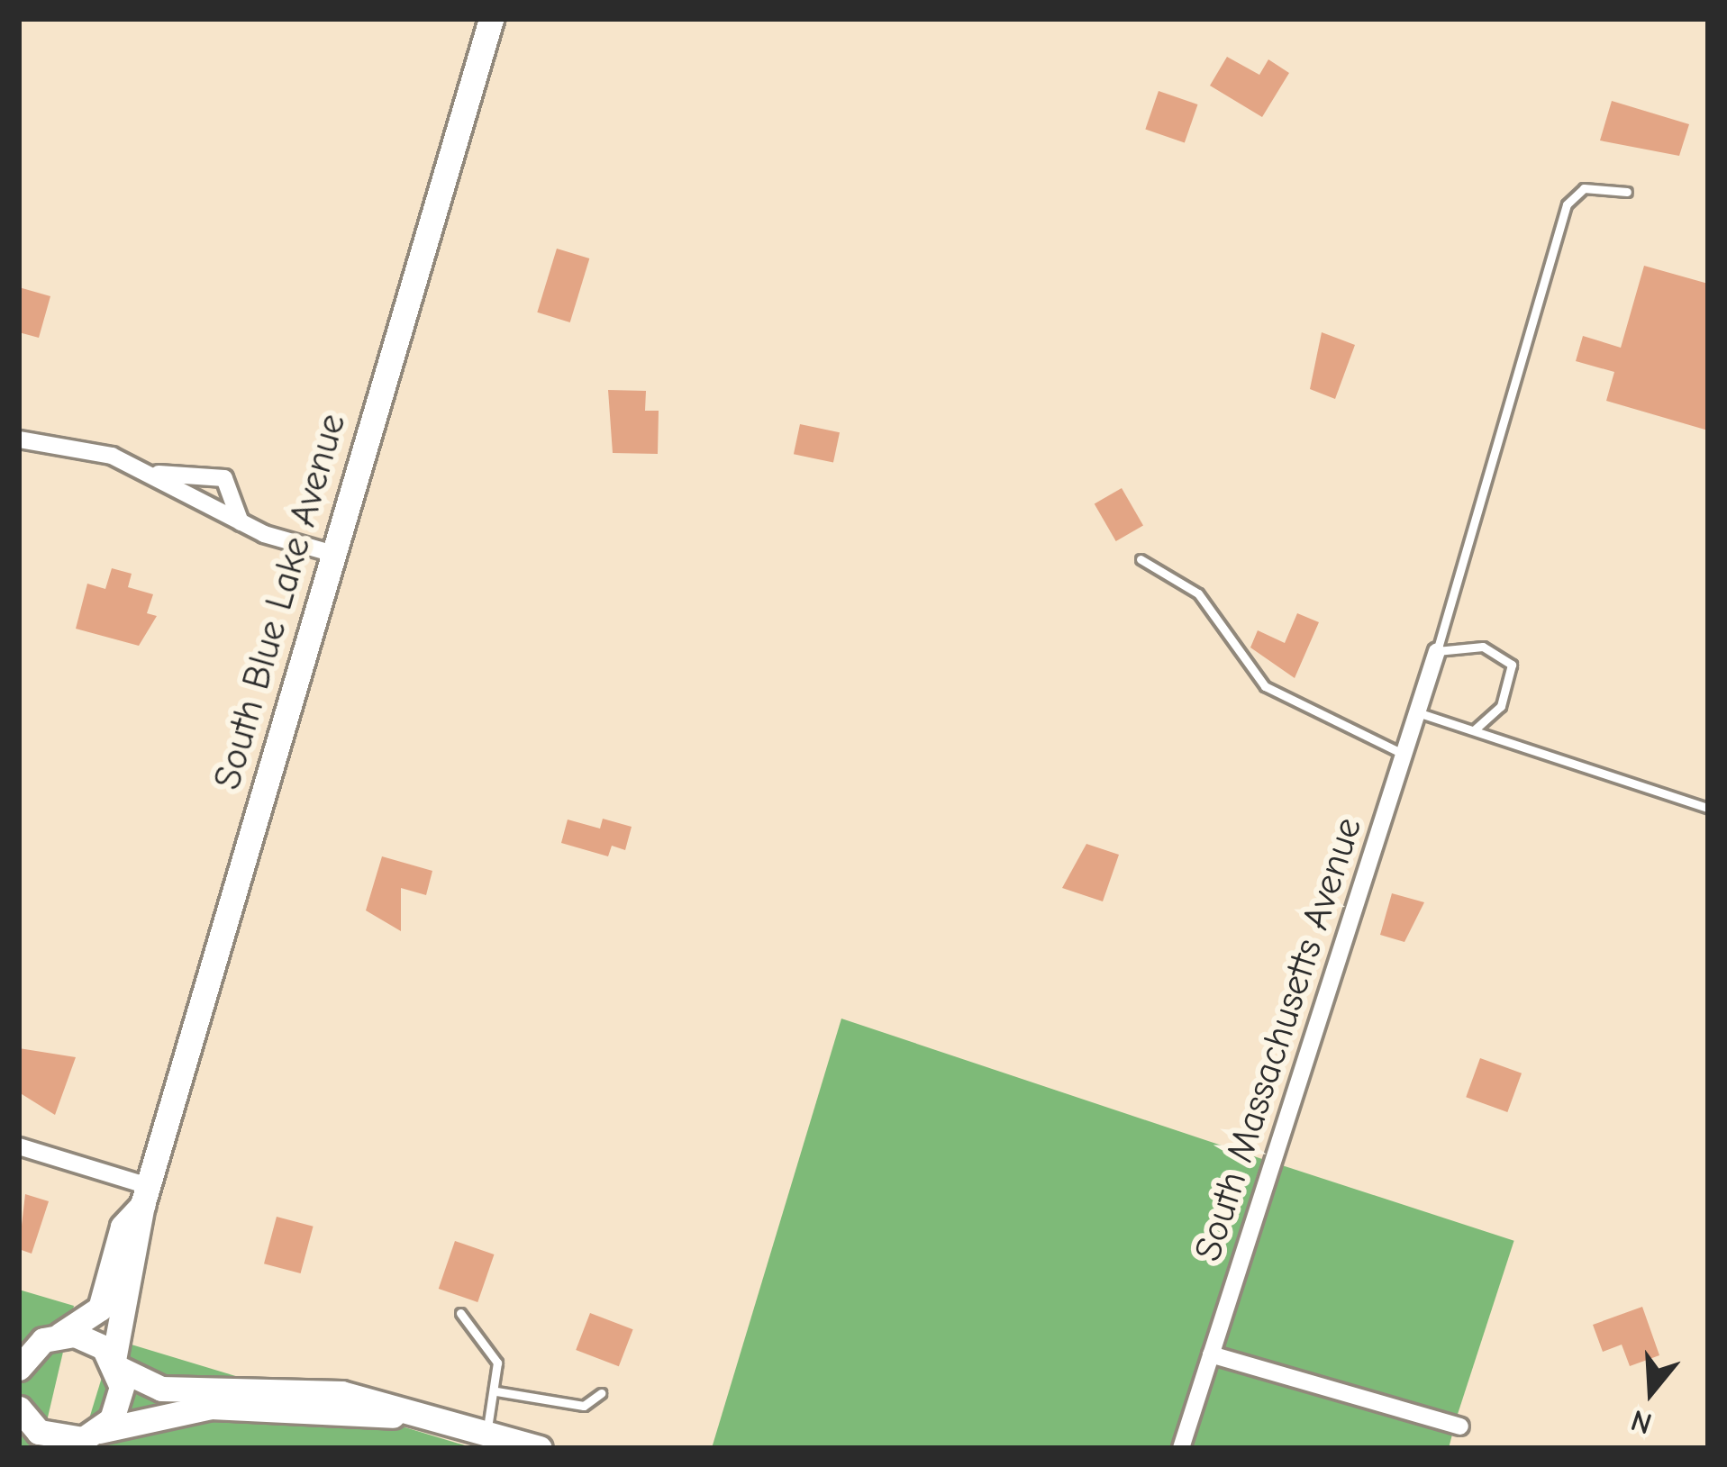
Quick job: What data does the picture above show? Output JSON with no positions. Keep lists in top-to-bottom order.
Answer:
{
  "streets": {
    "main road": ["South Blue Lake Avenue"],
    "street": ["South Massachusetts Avenue"]
  },
  "north": "bottom"
}
